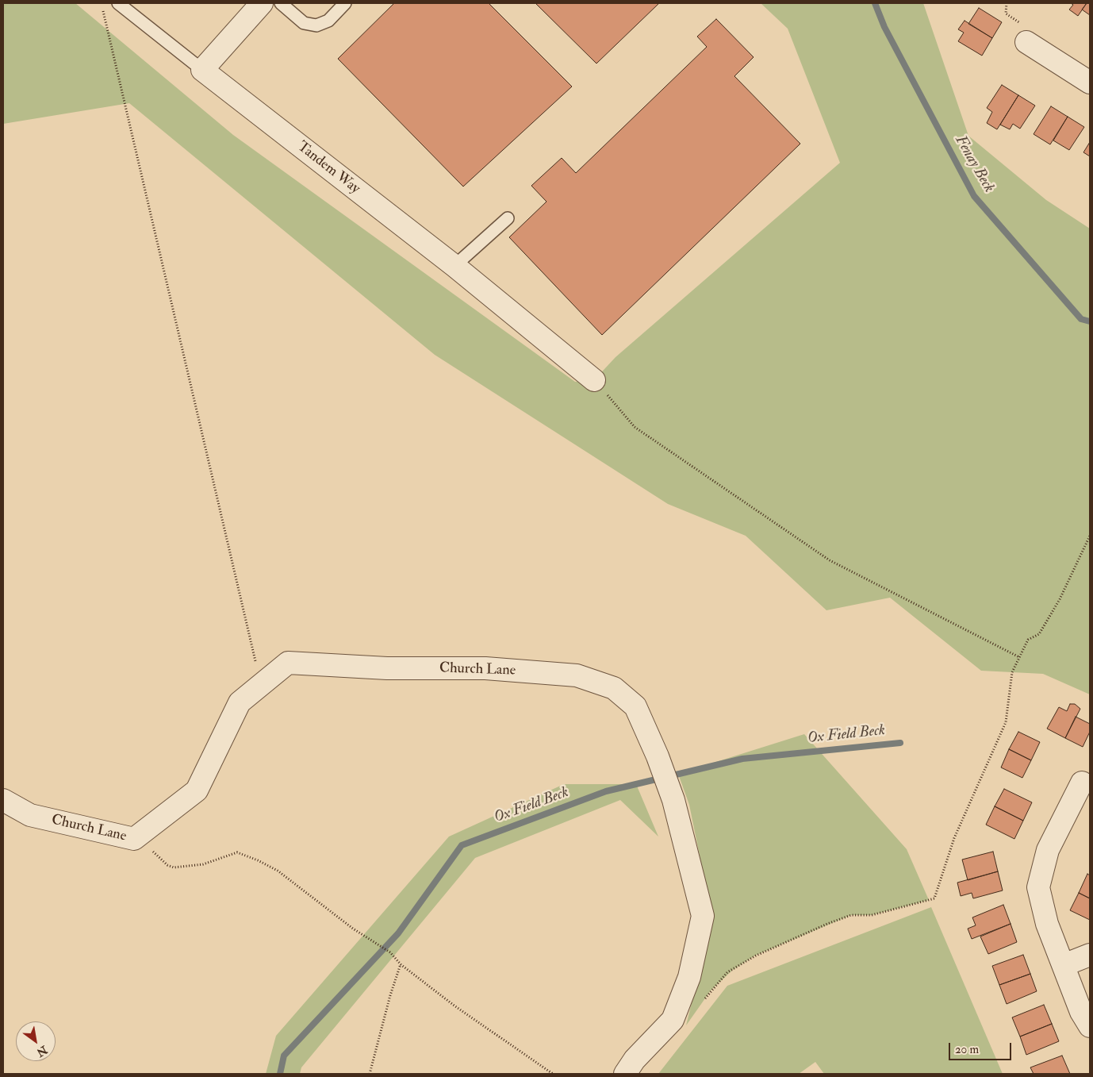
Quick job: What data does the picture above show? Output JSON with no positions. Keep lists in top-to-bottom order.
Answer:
{
  "streets": {
    "street": ["Tandem Way", "Church Lane"]
  },
  "water": ["Fenay Beck", "Ox Field Beck"],
  "scale_bar": "20 m",
  "north": "bottom right"
}
